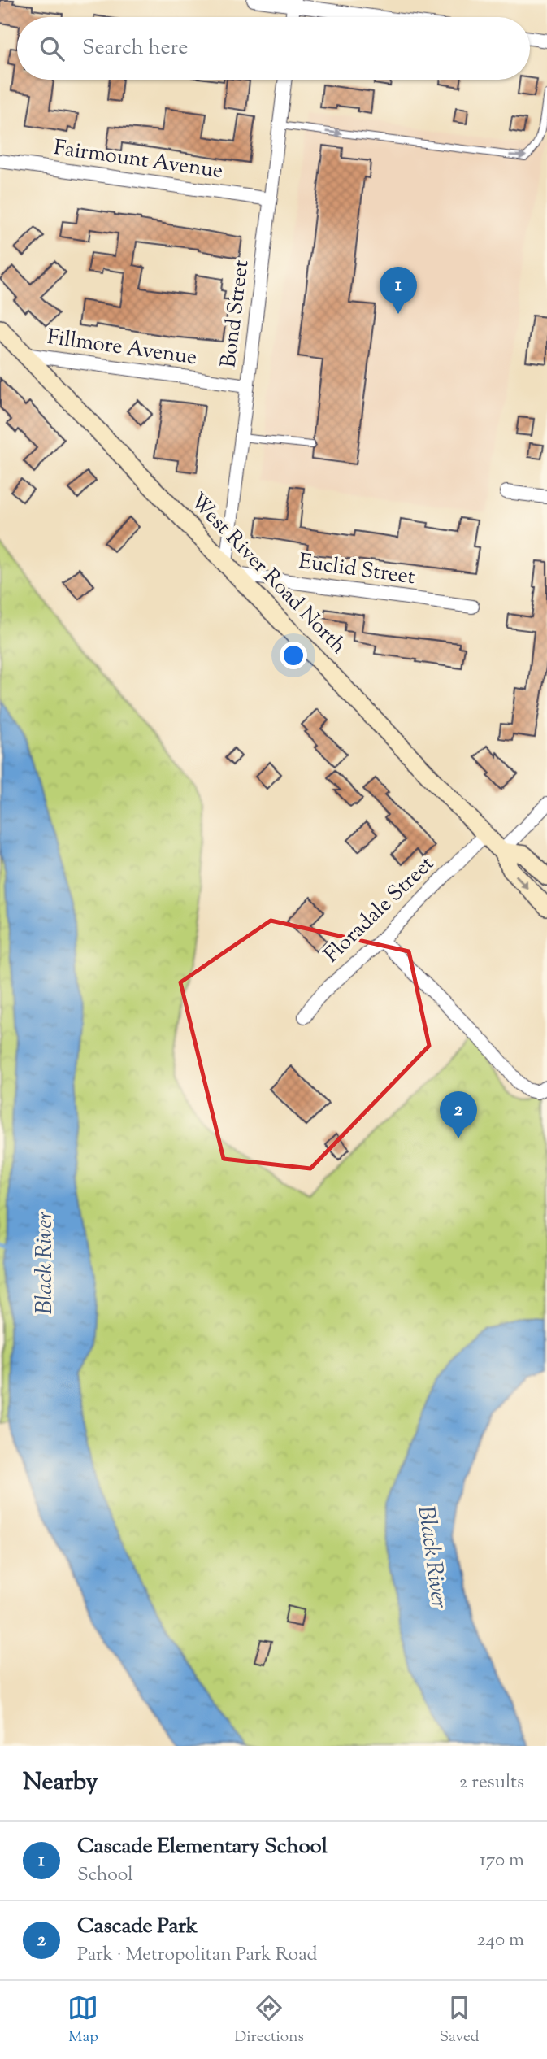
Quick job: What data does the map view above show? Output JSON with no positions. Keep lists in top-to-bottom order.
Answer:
{
  "streets": {
    "street": [
      "Fairmount Avenue",
      "Bond Street",
      "Fillmore Avenue",
      "Euclid Street",
      "West River Road North",
      "Floradale Street"
    ]
  },
  "crossings": [
    ["Fairmount Avenue", "Bond Street"],
    ["Bond Street", "Fillmore Avenue"],
    ["Bond Street", "Euclid Street"],
    ["Bond Street", "West River Road North"],
    ["Fillmore Avenue", "West River Road North"],
    ["Euclid Street", "West River Road North"],
    ["West River Road North", "Floradale Street"]
  ],
  "water": ["Black River"],
  "page": {
    "search": "Search here",
    "pins": ["1", "2"],
    "heading": ["Nearby", "2 results"],
    "list": [
      {
        "mark": "1",
        "name": "Cascade Elementary School",
        "note": "School",
        "value": "170 m"
      },
      {
        "mark": "2",
        "name": "Cascade Park",
        "note": "Park · Metropolitan Park Road",
        "value": "240 m"
      }
    ],
    "nav": ["Map", "Directions", "Saved"]
  }
}
